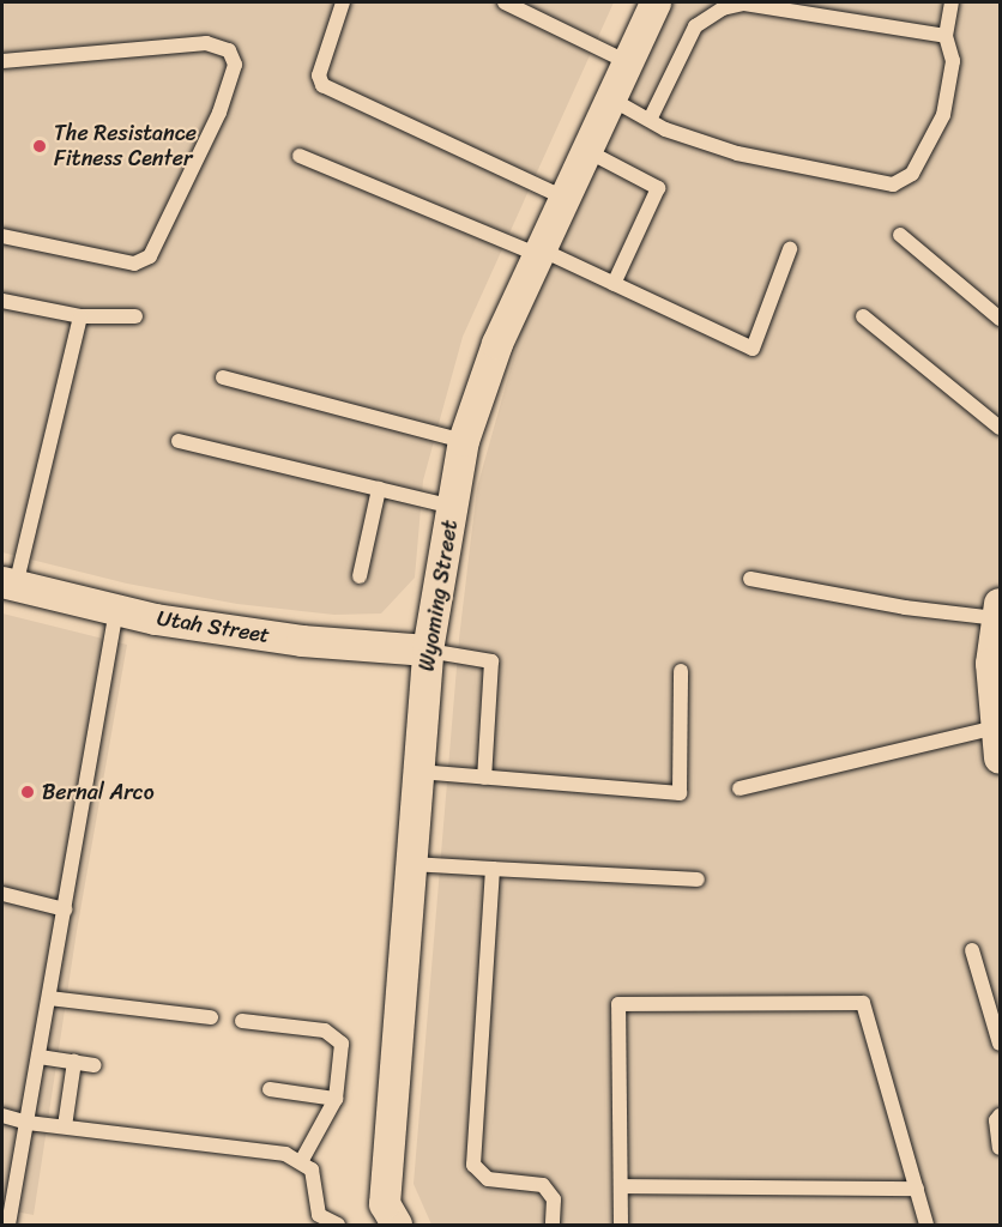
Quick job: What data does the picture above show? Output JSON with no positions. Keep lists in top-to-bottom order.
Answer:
{
  "streets": {
    "street": ["Wyoming Street", "Utah Street"]
  },
  "crossings": [
    ["Wyoming Street", "Utah Street"]
  ],
  "places": ["The Resistance Fitness Center", "Bernal Arco"]
}
